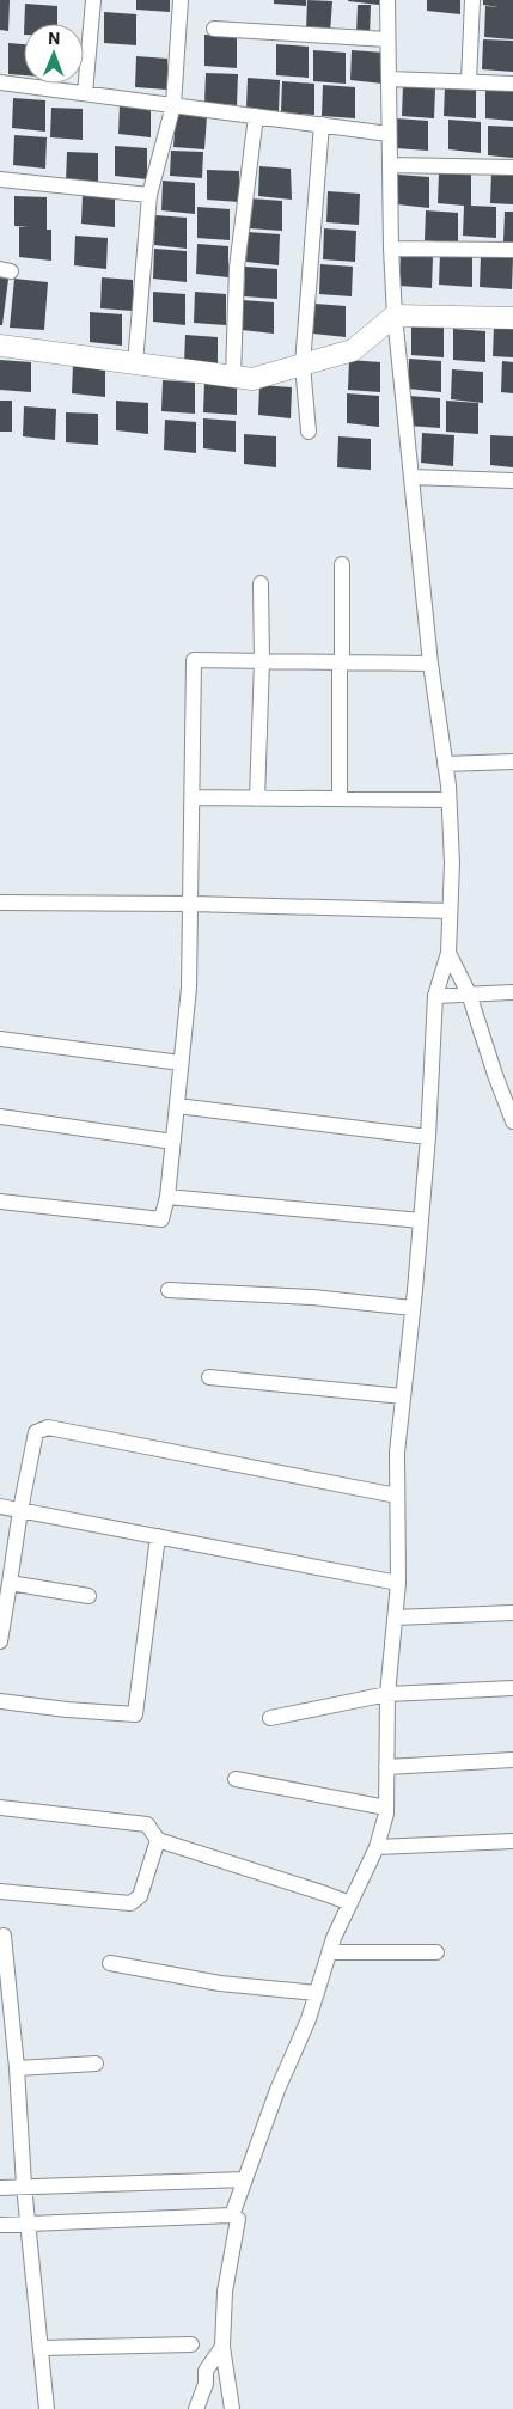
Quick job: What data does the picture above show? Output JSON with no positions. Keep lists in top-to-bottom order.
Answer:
{
  "north": "top"
}
